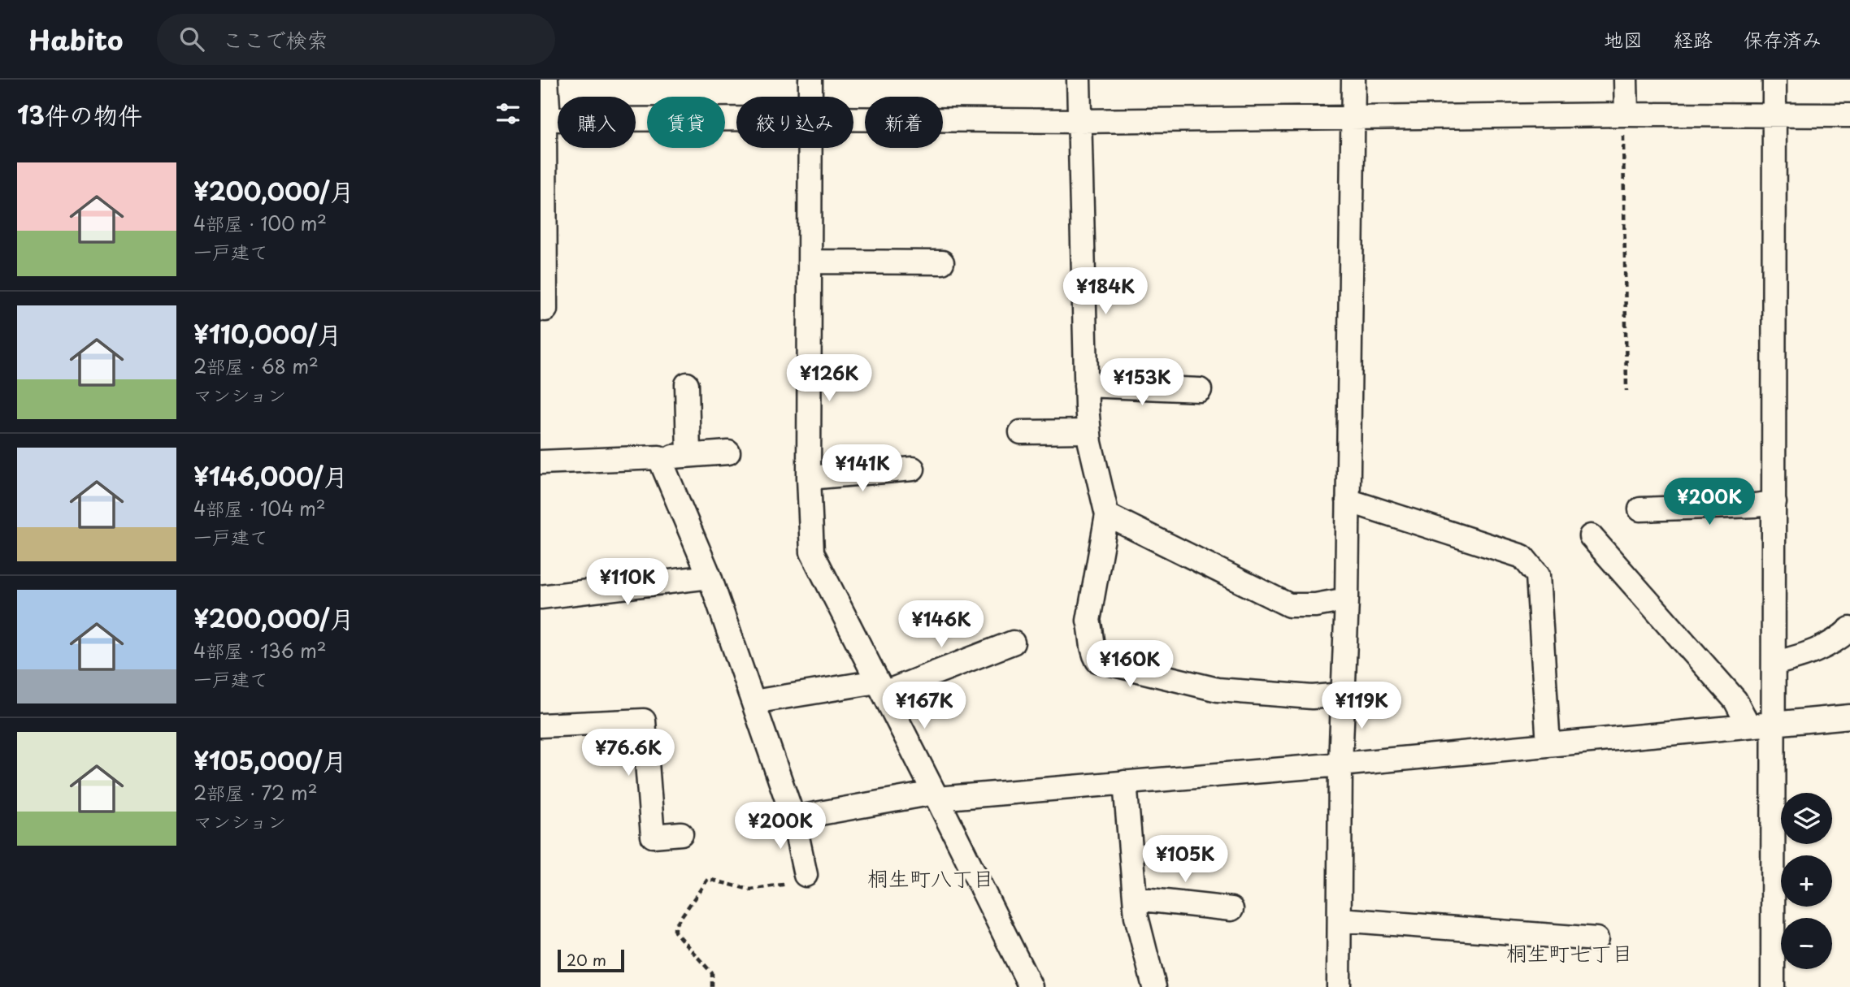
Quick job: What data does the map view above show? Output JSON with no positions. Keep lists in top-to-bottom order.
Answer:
{
  "districts": ["桐生町八丁目", "桐生町七丁目"],
  "scale_bar": "20 m",
  "page": {
    "header": "Habito",
    "search": "ここで検索",
    "nav": ["地図", "経路", "保存済み"],
    "heading": "13件の物件",
    "chip": [
      "購入",
      "賃貸",
      "絞り込み",
      "新着"
    ],
    "list": [
      {
        "name": "¥200,000/月",
        "note": "4部屋 · 100 m² · 一戸建て"
      },
      {
        "name": "¥110,000/月",
        "note": "2部屋 · 68 m² · マンション"
      },
      {
        "name": "¥146,000/月",
        "note": "4部屋 · 104 m² · 一戸建て"
      },
      {
        "name": "¥200,000/月",
        "note": "4部屋 · 136 m² · 一戸建て"
      },
      {
        "name": "¥105,000/月",
        "note": "2部屋 · 72 m² · マンション"
      }
    ],
    "price": [
      "¥184K",
      "¥126K",
      "¥153K",
      "¥141K",
      "¥200K",
      "¥110K",
      "¥146K",
      "¥160K",
      "¥167K",
      "¥119K",
      "¥76.6K",
      "¥200K",
      "¥105K"
    ],
    "map_buttons": ["+", "−"],
    "scale": "20 m"
  }
}
